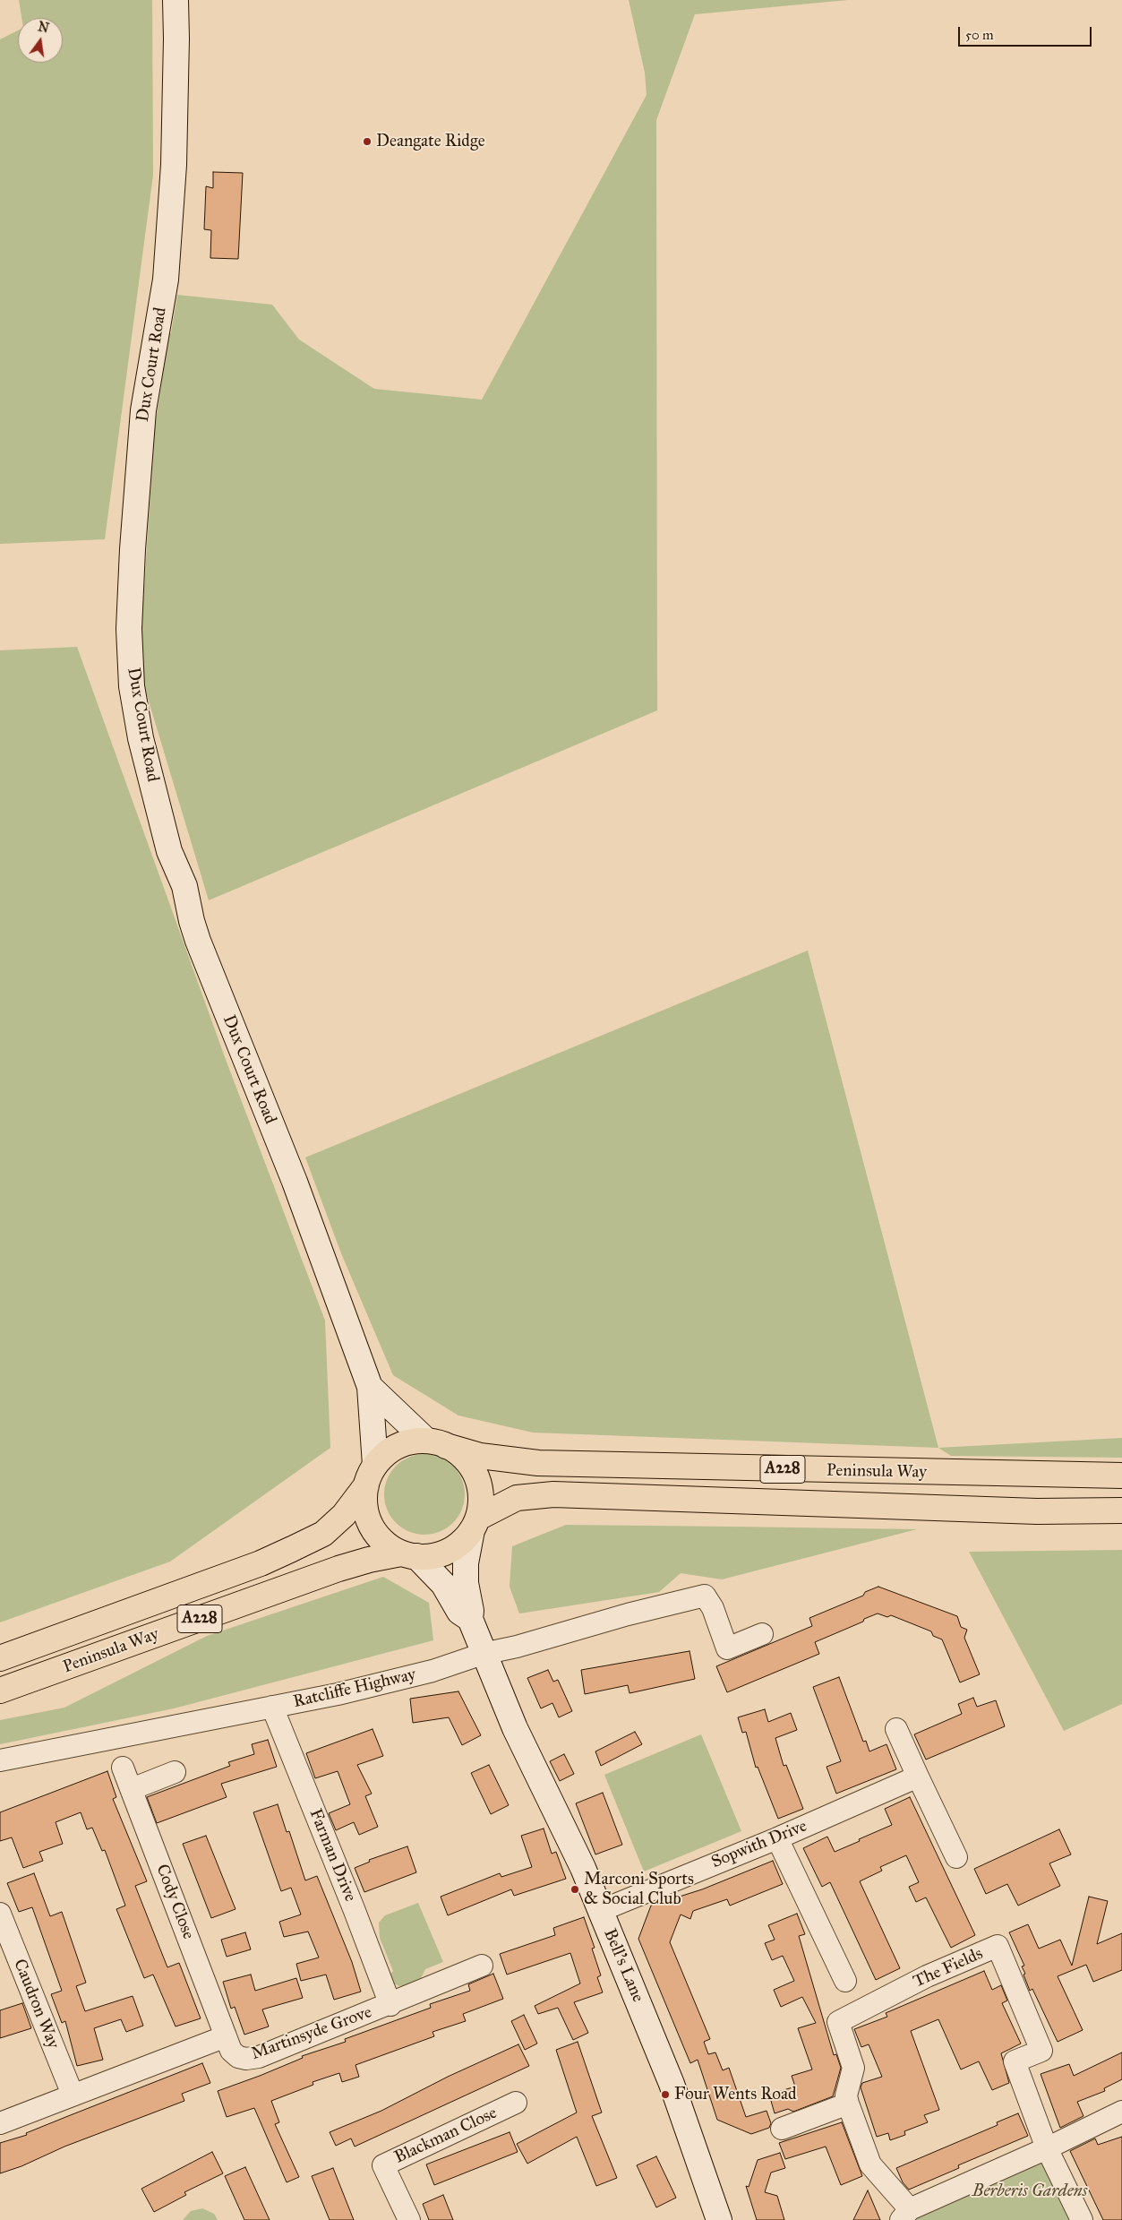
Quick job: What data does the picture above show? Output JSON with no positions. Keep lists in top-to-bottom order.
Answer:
{
  "streets": {
    "main road": ["A228", "Peninsula Way"],
    "street": [
      "Dux Court Road",
      "Ratcliffe Highway",
      "Sopwith Drive",
      "Farman Drive",
      "Cody Close",
      "Bell's Lane",
      "The Fields",
      "Caudron Way",
      "Martinsyde Grove",
      "Blackman Close"
    ]
  },
  "crossings": [
    ["Dux Court Road", "Peninsula Way"],
    ["Dux Court Road", "Bell's Lane"],
    ["Peninsula Way", "Bell's Lane"],
    ["Ratcliffe Highway", "Farman Drive"],
    ["Ratcliffe Highway", "Bell's Lane"],
    ["Sopwith Drive", "Bell's Lane"],
    ["Farman Drive", "Martinsyde Grove"],
    ["Cody Close", "Martinsyde Grove"],
    ["Caudron Way", "Martinsyde Grove"]
  ],
  "parks": ["Berberis Gardens"],
  "places": ["Deangate Ridge", "Marconi Sports & Social Club", "Four Wents Road"],
  "scale_bar": "50 m",
  "north": "top"
}
